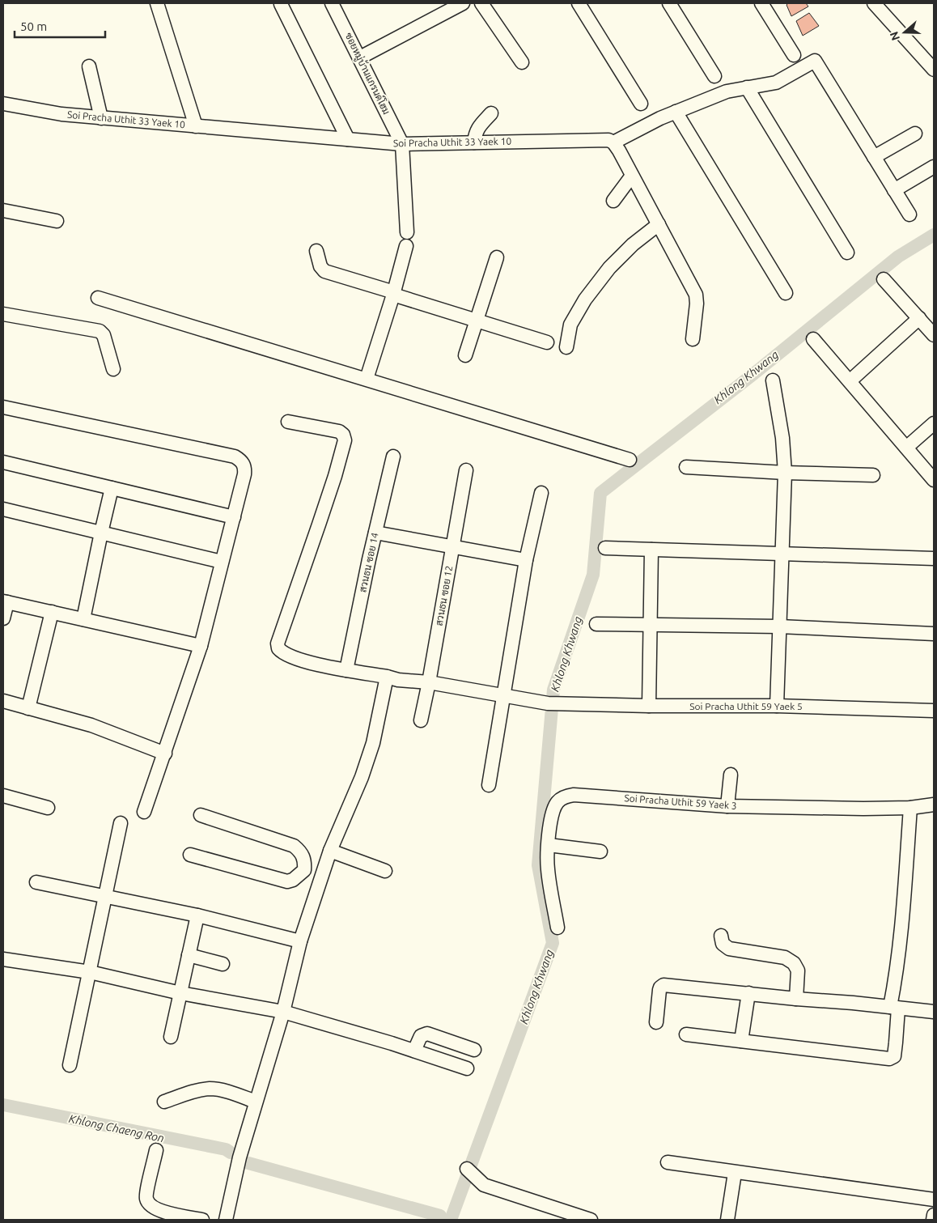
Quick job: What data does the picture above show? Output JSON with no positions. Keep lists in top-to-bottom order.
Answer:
{
  "streets": {
    "street": [
      "ซอยหมู่บ้านแกรนด์โฮม",
      "Soi Pracha Uthit 33 Yaek 10",
      "สวนธน ซอย 14",
      "สวนธน ซอย 12",
      "Soi Pracha Uthit 59 Yaek 5",
      "Soi Pracha Uthit 59 Yaek 3"
    ]
  },
  "crossings": [
    ["ซอยหมู่บ้านแกรนด์โฮม", "Soi Pracha Uthit 33 Yaek 10"],
    ["สวนธน ซอย 14", "Soi Pracha Uthit 59 Yaek 5"],
    ["สวนธน ซอย 12", "Soi Pracha Uthit 59 Yaek 5"]
  ],
  "water": ["Khlong Khwang", "Khlong Chaeng Ron"],
  "scale_bar": "50 m",
  "north": "left"
}
